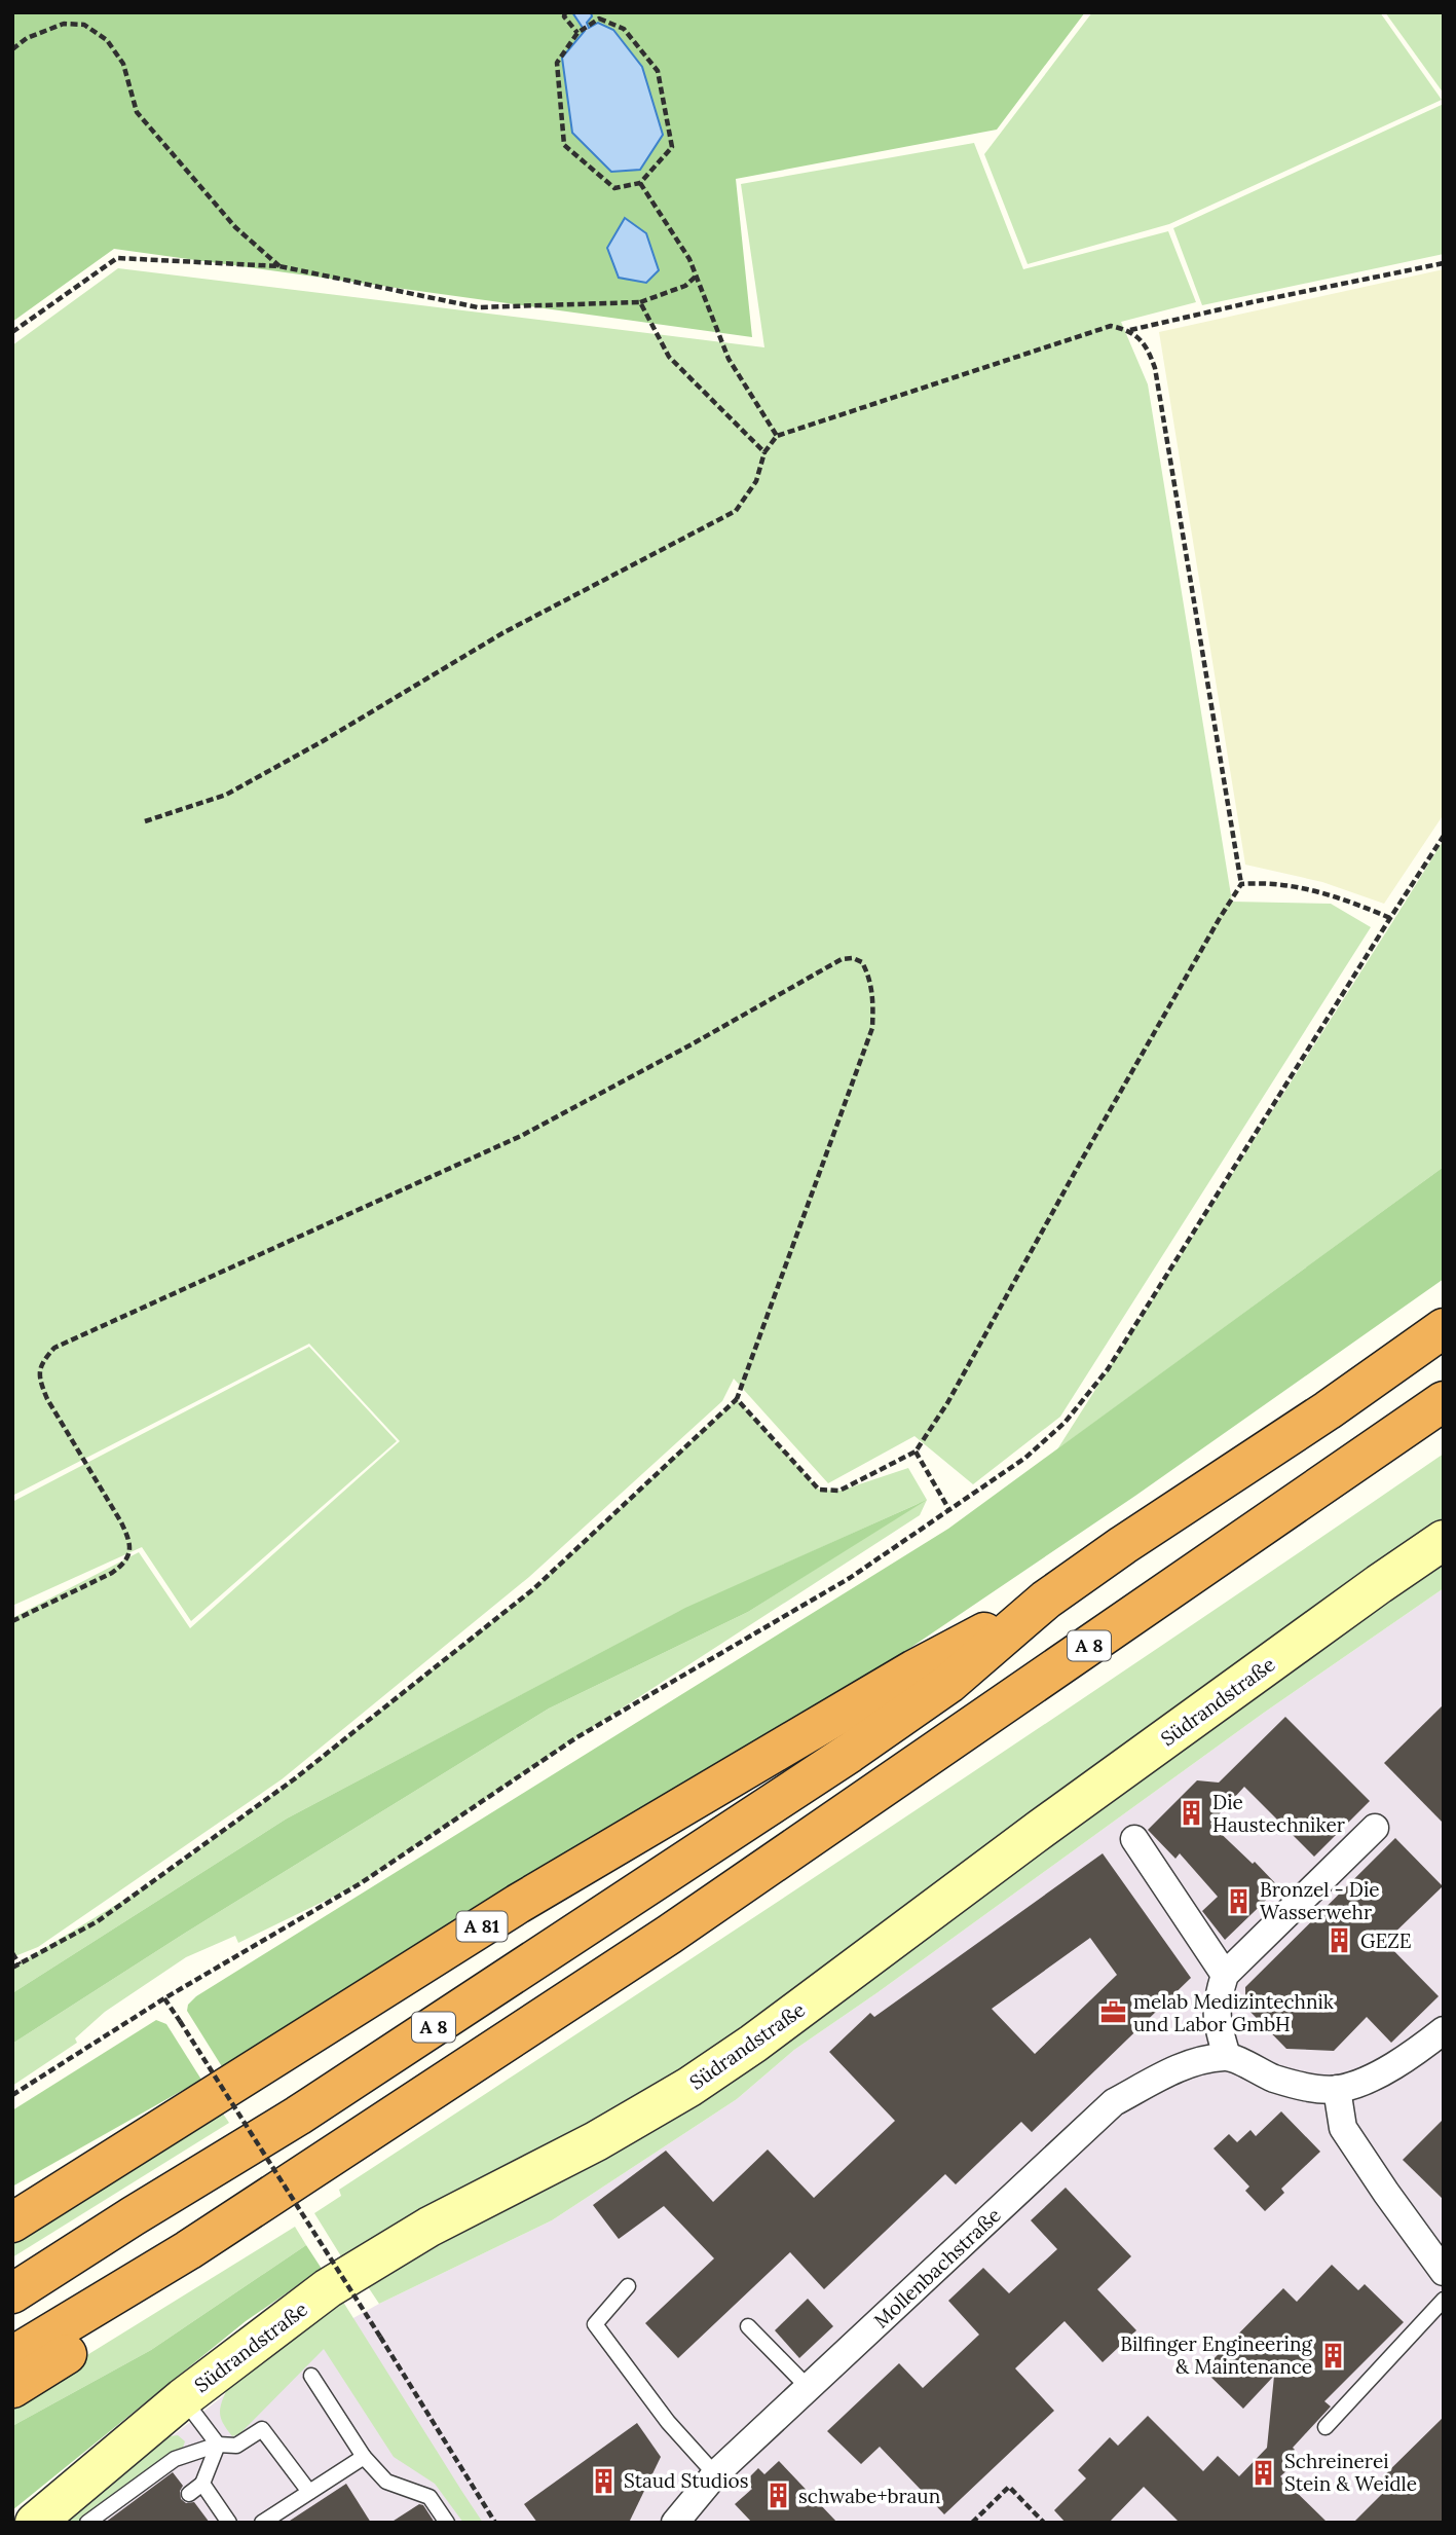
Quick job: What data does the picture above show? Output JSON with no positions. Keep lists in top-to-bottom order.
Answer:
{
  "streets": {
    "highway": ["A 8", "A 81"],
    "main road": ["Südrandstraße"],
    "street": ["Mollenbachstraße"]
  },
  "crossings": [
    ["A 8", "A 81"]
  ],
  "places": {
    "building": [
      "Die Haustechniker",
      "Bronzel - Die Wasserwehr",
      "GEZE",
      "Bilfinger Engineering & Maintenance",
      "Schreinerei Stein & Weidle",
      "Staud Studios",
      "schwabe+braun"
    ],
    "office": ["melab Medizintechnik und Labor GmbH"]
  }
}
